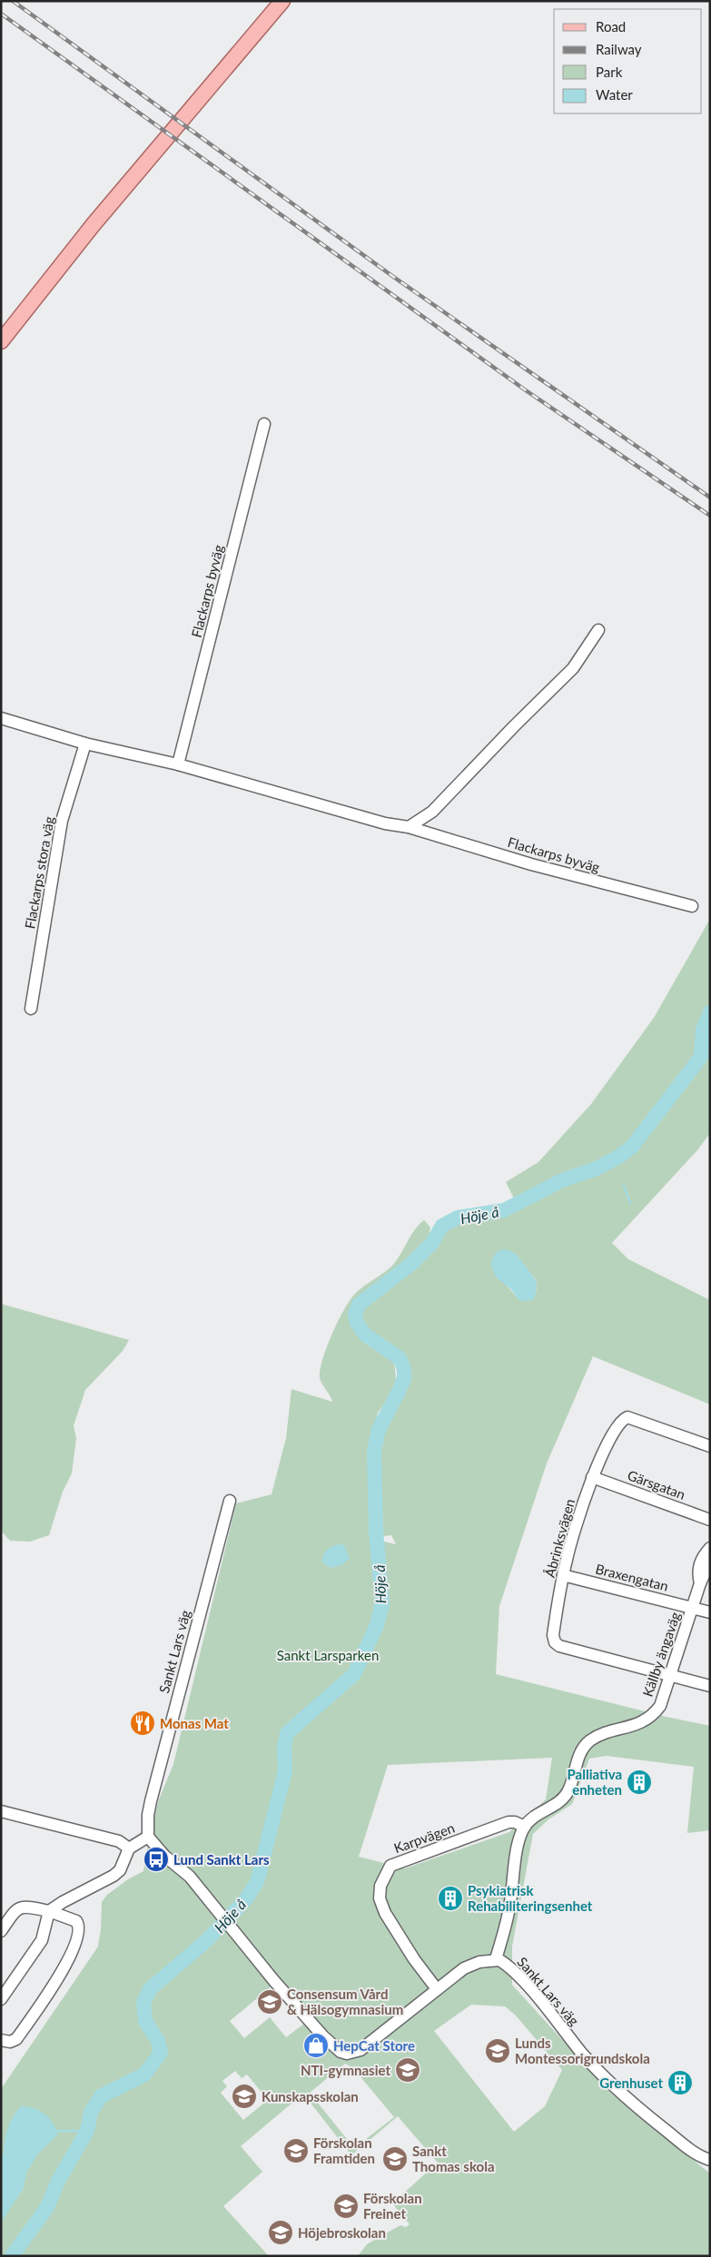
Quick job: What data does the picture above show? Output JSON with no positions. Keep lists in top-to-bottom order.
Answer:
{
  "streets": {
    "street": [
      "Flackarps byväg",
      "Flackarps stora väg",
      "Gärsgatan",
      "Åbrinksvägen",
      "Braxengatan",
      "Sankt Lars väg",
      "Källby ängaväg",
      "Karpvägen"
    ]
  },
  "crossings": [
    ["Flackarps byväg", "Flackarps stora väg"],
    ["Gärsgatan", "Åbrinksvägen"],
    ["Åbrinksvägen", "Braxengatan"],
    ["Åbrinksvägen", "Källby ängaväg"],
    ["Braxengatan", "Källby ängaväg"],
    ["Sankt Lars väg", "Karpvägen"],
    ["Källby ängaväg", "Karpvägen"]
  ],
  "water": ["Höje å"],
  "parks": ["Sankt Larsparken"],
  "places": {
    "restaurant": ["Monas Mat"],
    "building": ["Palliativa enheten", "Psykiatrisk Rehabiliteringsenhet", "Grenhuset"],
    "bus stop": ["Lund Sankt Lars"],
    "school or university": [
      "Consensum Vård & Hälsogymnasium",
      "Lunds Montessorigrundskola",
      "NTI-gymnasiet",
      "Kunskapsskolan",
      "Förskolan Framtiden",
      "Sankt Thomas skola",
      "Förskolan Freinet",
      "Höjebroskolan"
    ],
    "shop": ["HepCat Store"]
  },
  "legend": [
    "Road",
    "Railway",
    "Park",
    "Water"
  ]
}
